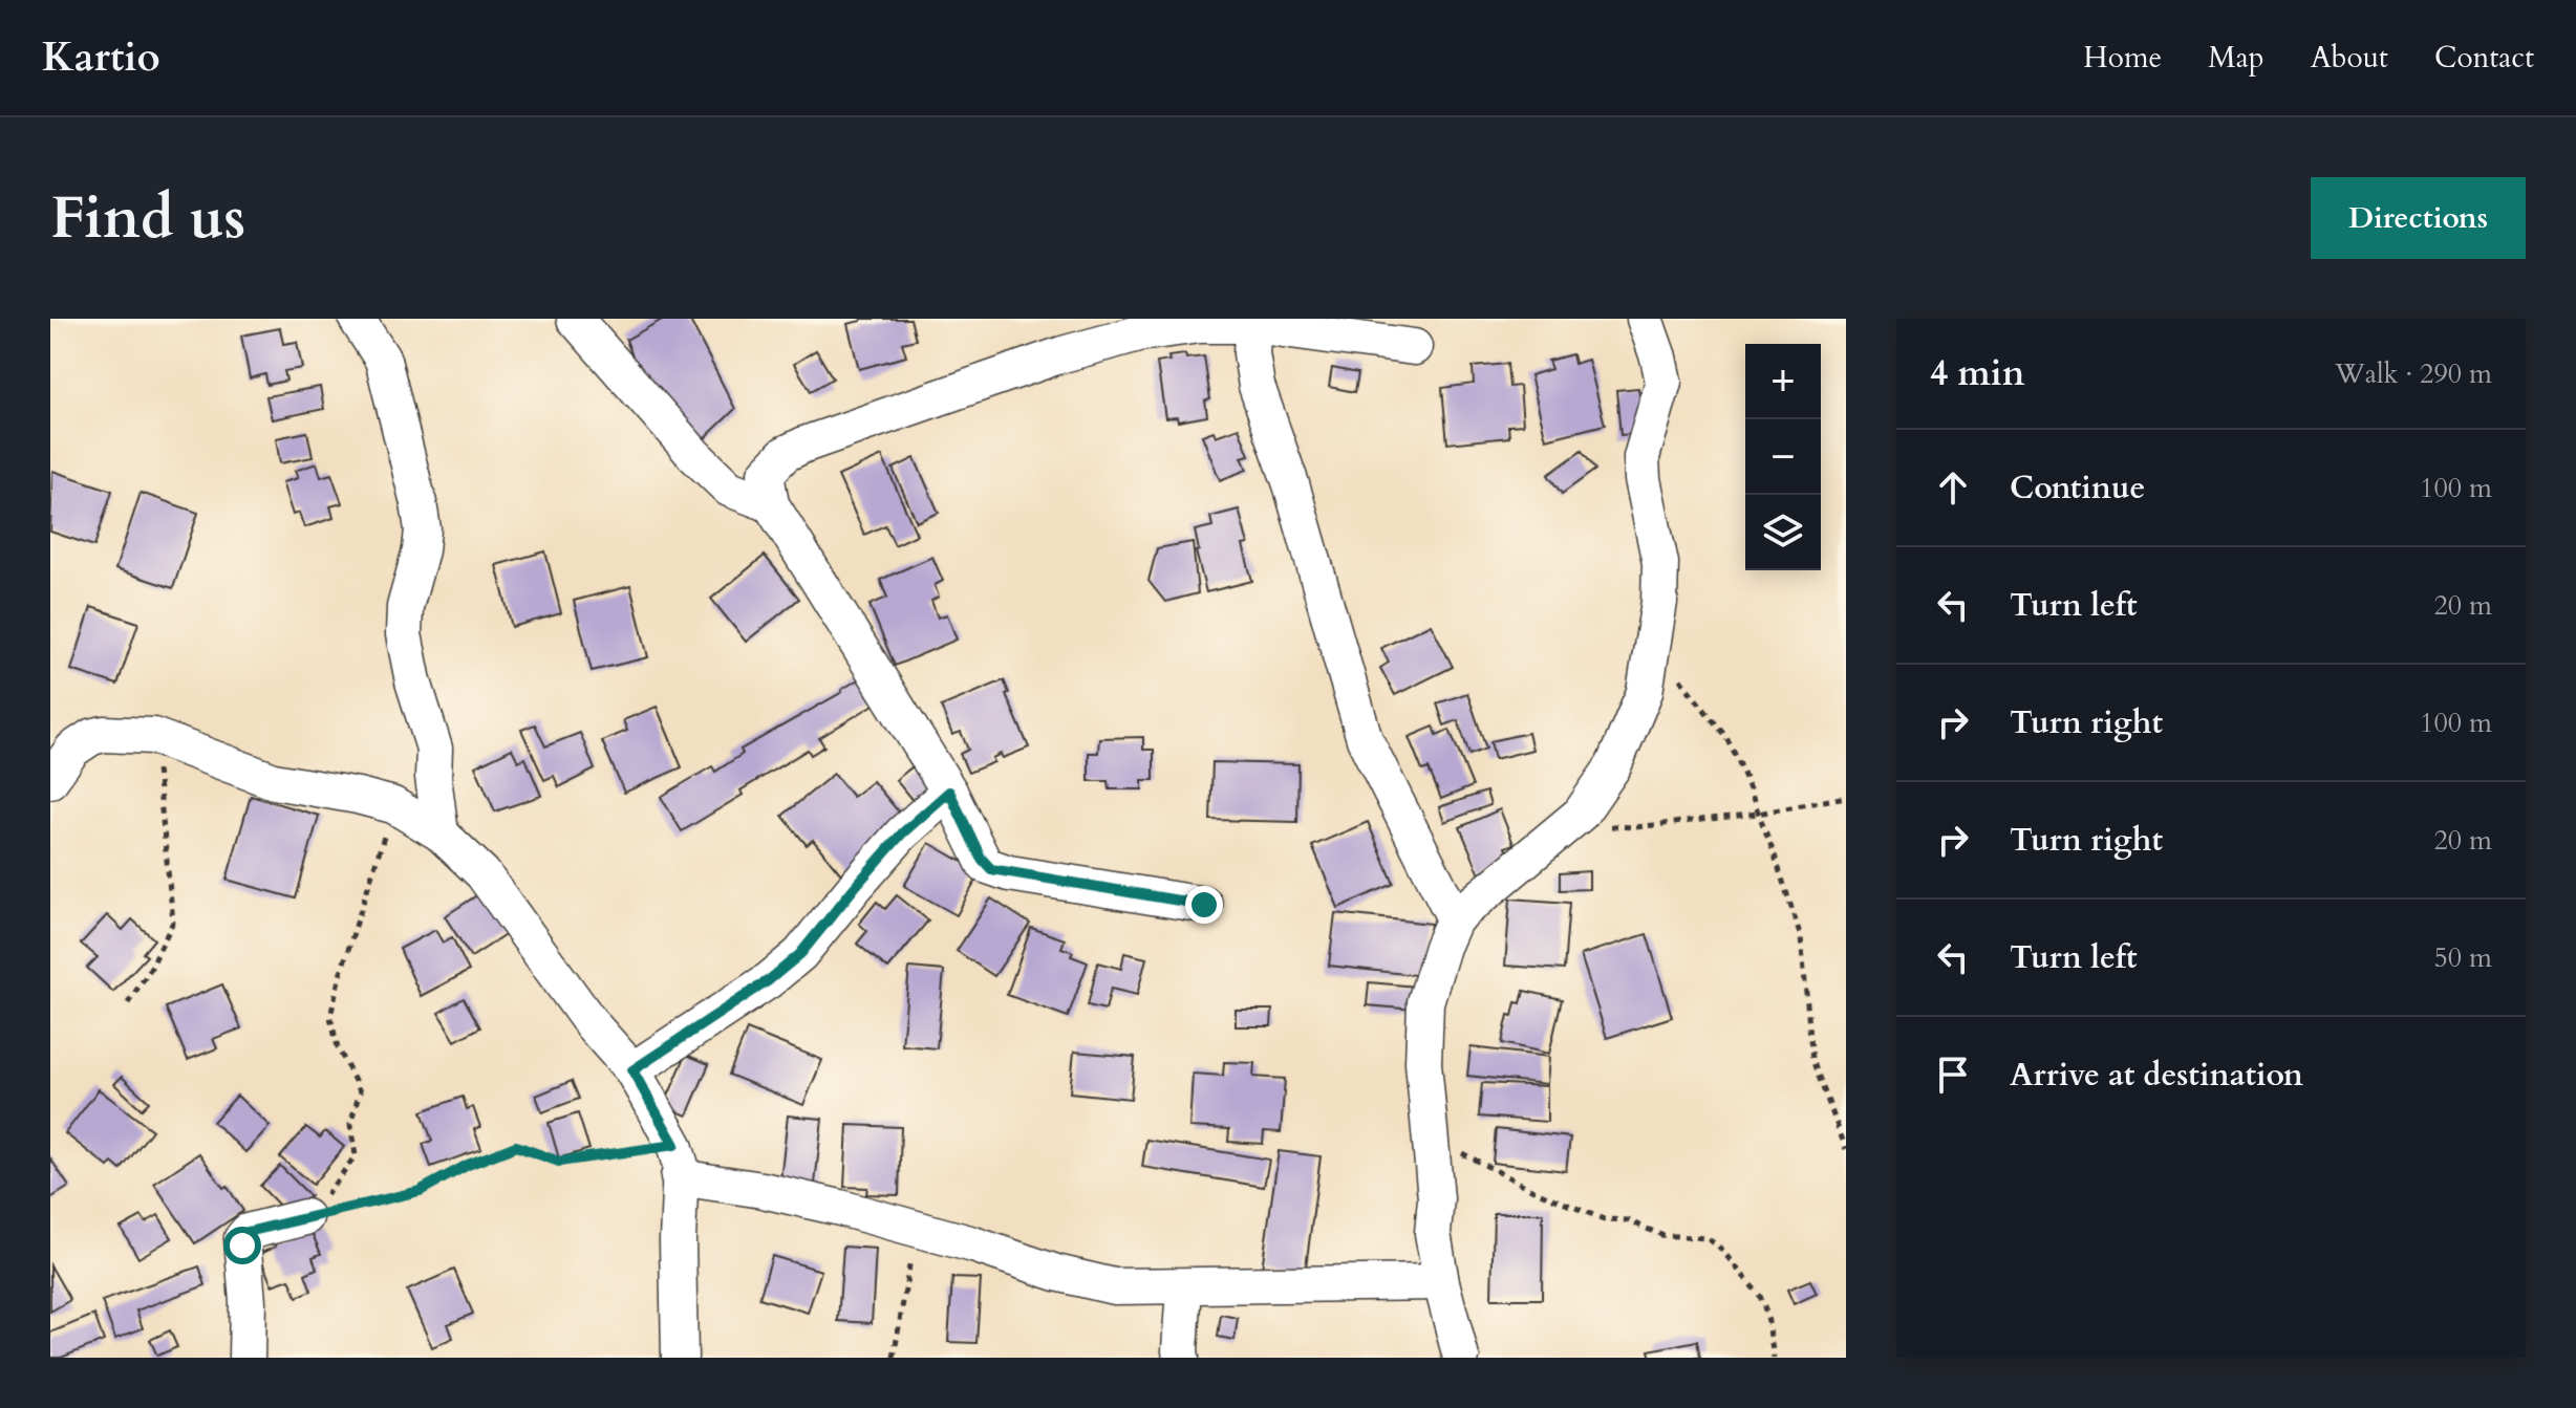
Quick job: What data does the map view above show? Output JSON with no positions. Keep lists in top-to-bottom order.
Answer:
{
  "page": {
    "header": "Kartio",
    "nav": [
      "Home",
      "Map",
      "About",
      "Contact"
    ],
    "buttons": "Directions",
    "title": "Find us",
    "heading": ["4 min", "Walk · 290 m"],
    "map_buttons": ["+", "−"],
    "list": [
      ["Continue", "100 m"],
      ["Turn left", "20 m"],
      ["Turn right", "100 m"],
      ["Turn right", "20 m"],
      ["Turn left", "50 m"],
      "Arrive at destination"
    ]
  }
}
